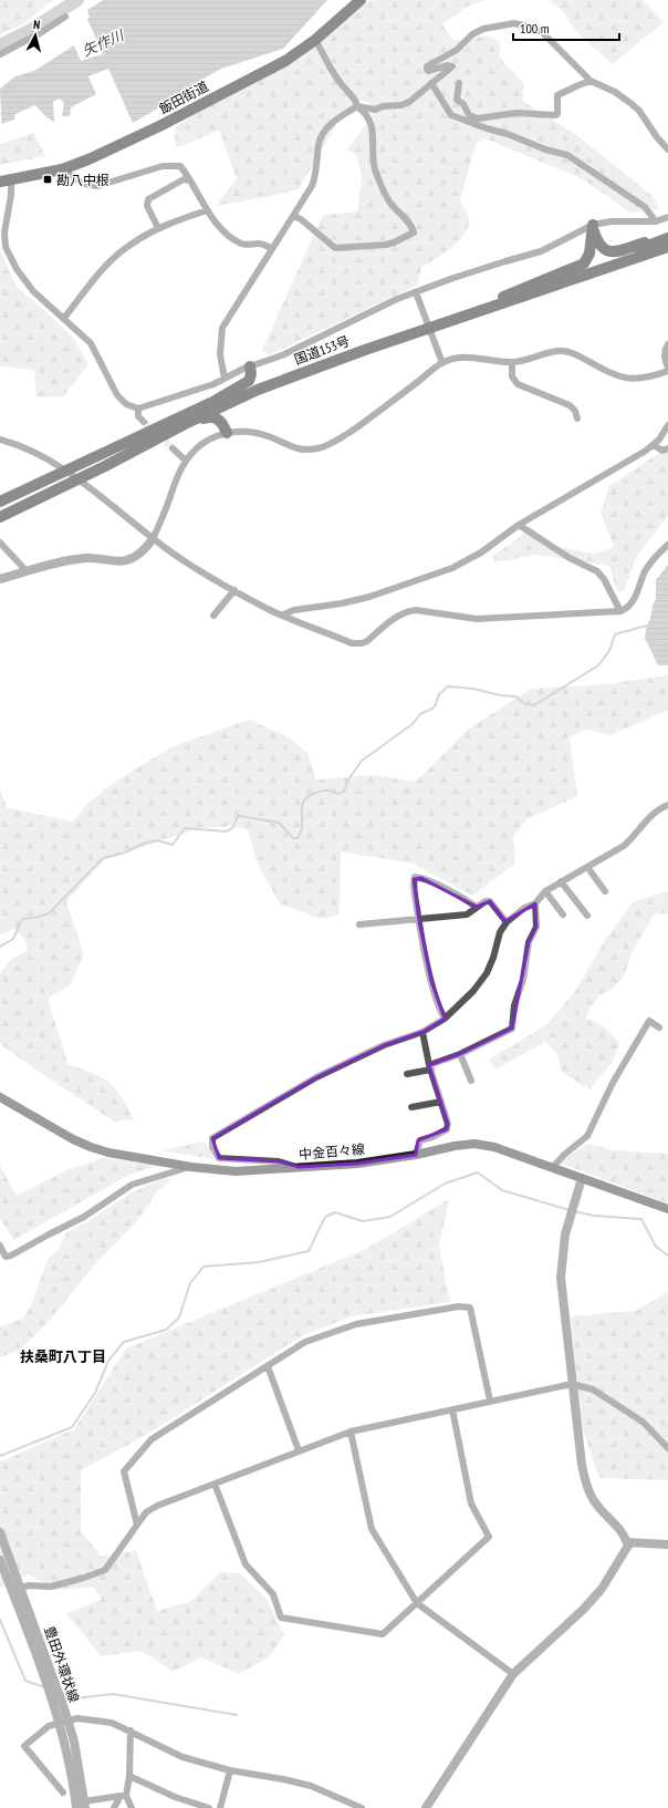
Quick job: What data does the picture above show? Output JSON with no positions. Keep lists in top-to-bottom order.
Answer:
{
  "streets": {
    "highway": ["飯田街道", "国道153号"],
    "main road": ["中金百々線"],
    "street": ["豊田外環状線"]
  },
  "districts": ["扶桑町八丁目"],
  "water": ["矢作川"],
  "places": {
    "transit": ["勘八中根"]
  },
  "scale_bar": "100 m",
  "north": "top"
}
